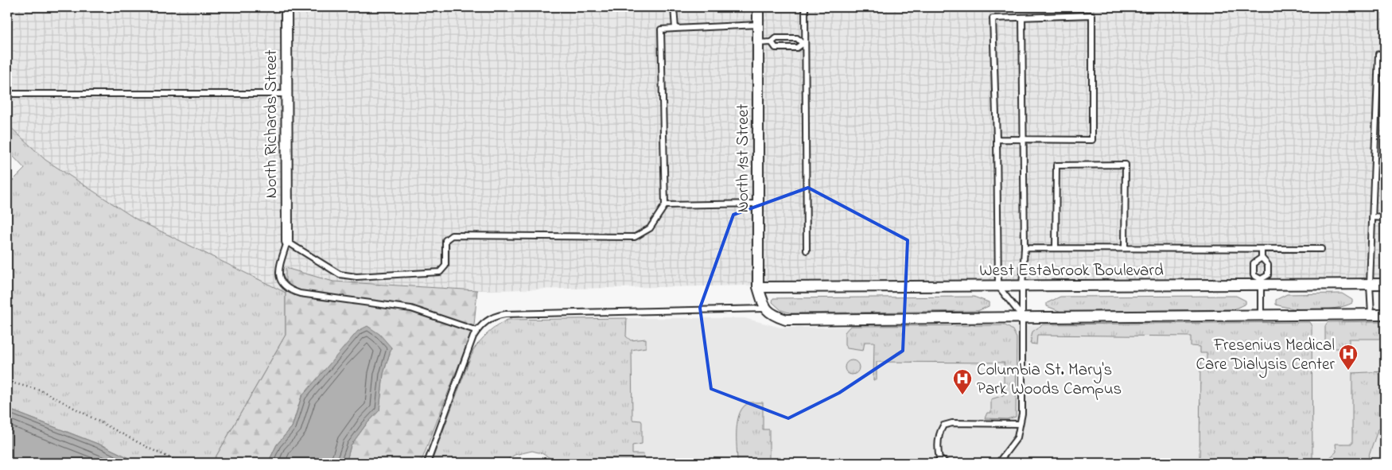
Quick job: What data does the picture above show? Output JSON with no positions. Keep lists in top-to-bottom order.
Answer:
{
  "streets": {
    "street": ["North Richards Street", "North 1st Street", "West Estabrook Boulevard"]
  },
  "crossings": [
    ["North 1st Street", "West Estabrook Boulevard"]
  ],
  "places": {
    "hospital": ["Fresenius Medical Care Dialysis Center", "Columbia St. Mary's Park Woods Campus"]
  }
}
